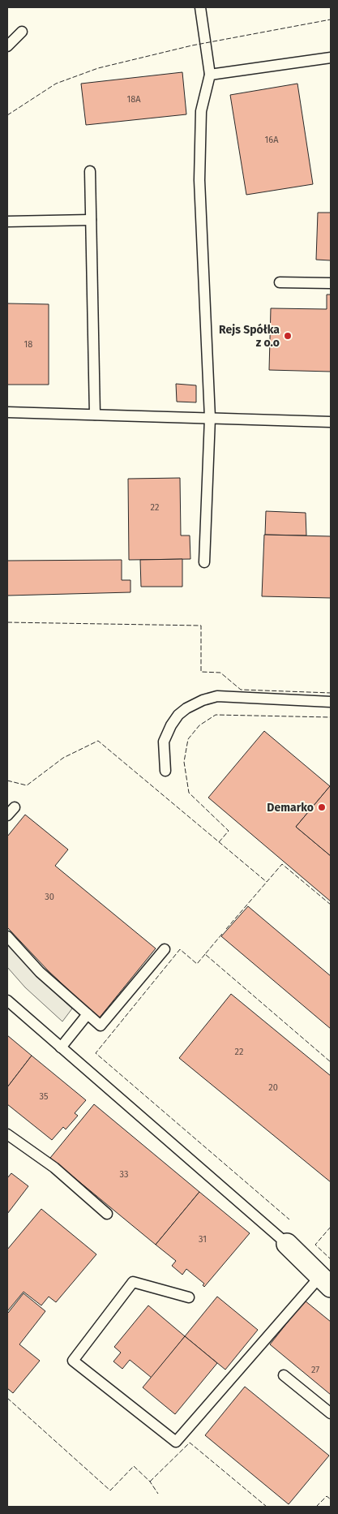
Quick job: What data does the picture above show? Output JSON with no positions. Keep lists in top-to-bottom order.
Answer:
{
  "places": ["Rejs Spółka z o.o", "Demarko"],
  "house_numbers": [
    "18A",
    "16A",
    "18",
    "22",
    "30",
    "22",
    "20",
    "35",
    "33",
    "31",
    "27"
  ]
}
